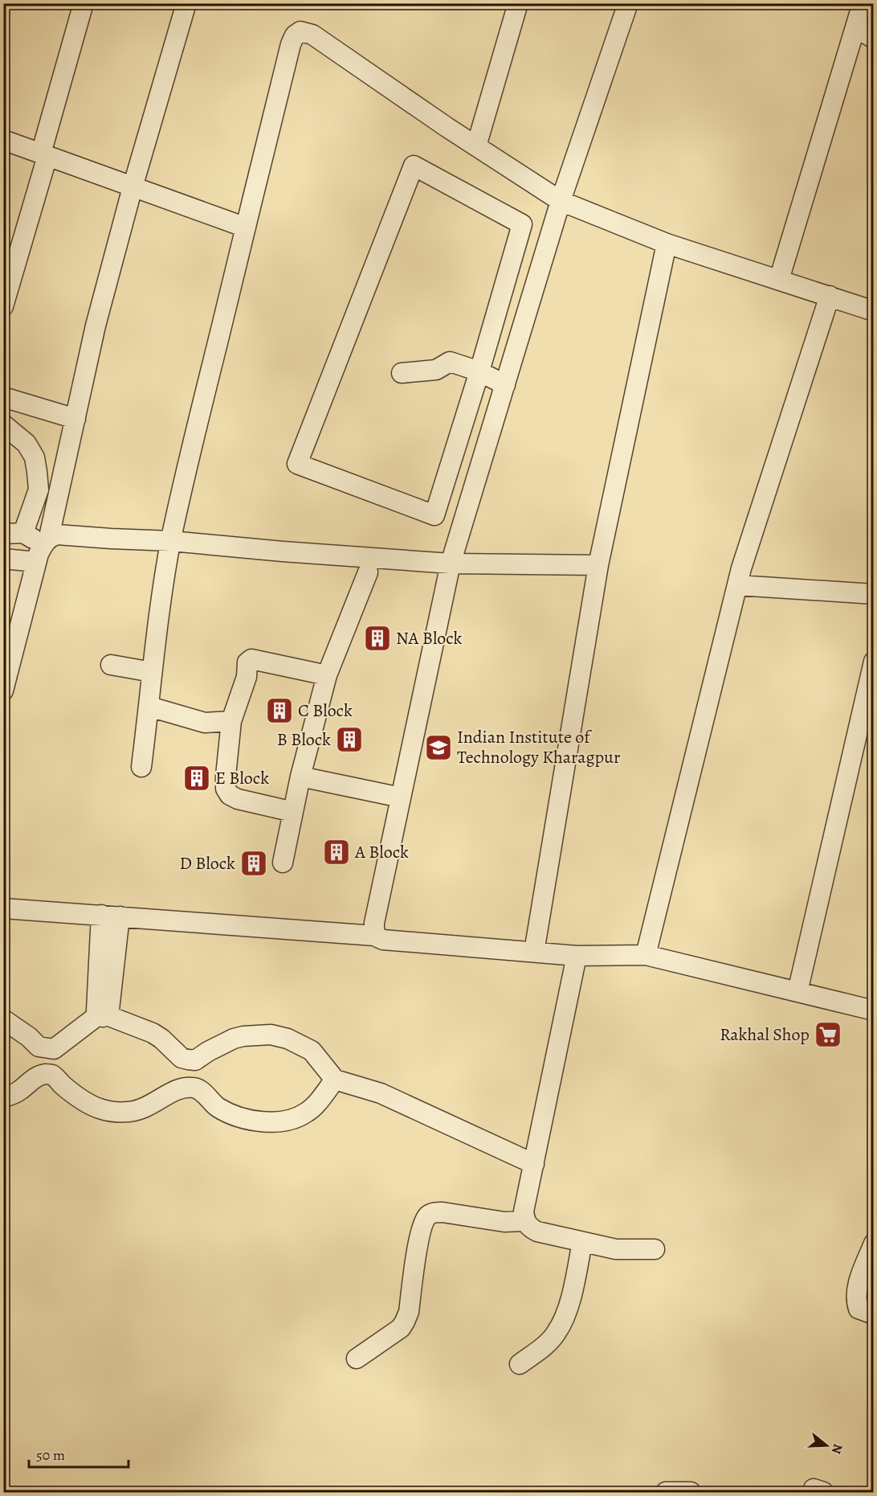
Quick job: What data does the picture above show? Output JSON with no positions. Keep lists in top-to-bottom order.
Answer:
{
  "places": {
    "building": [
      "NA Block",
      "C Block",
      "B Block",
      "E Block",
      "A Block",
      "D Block"
    ],
    "school or university": ["Indian Institute of Technology Kharagpur"],
    "supermarket": ["Rakhal Shop"]
  },
  "scale_bar": "50 m",
  "north": "right"
}
